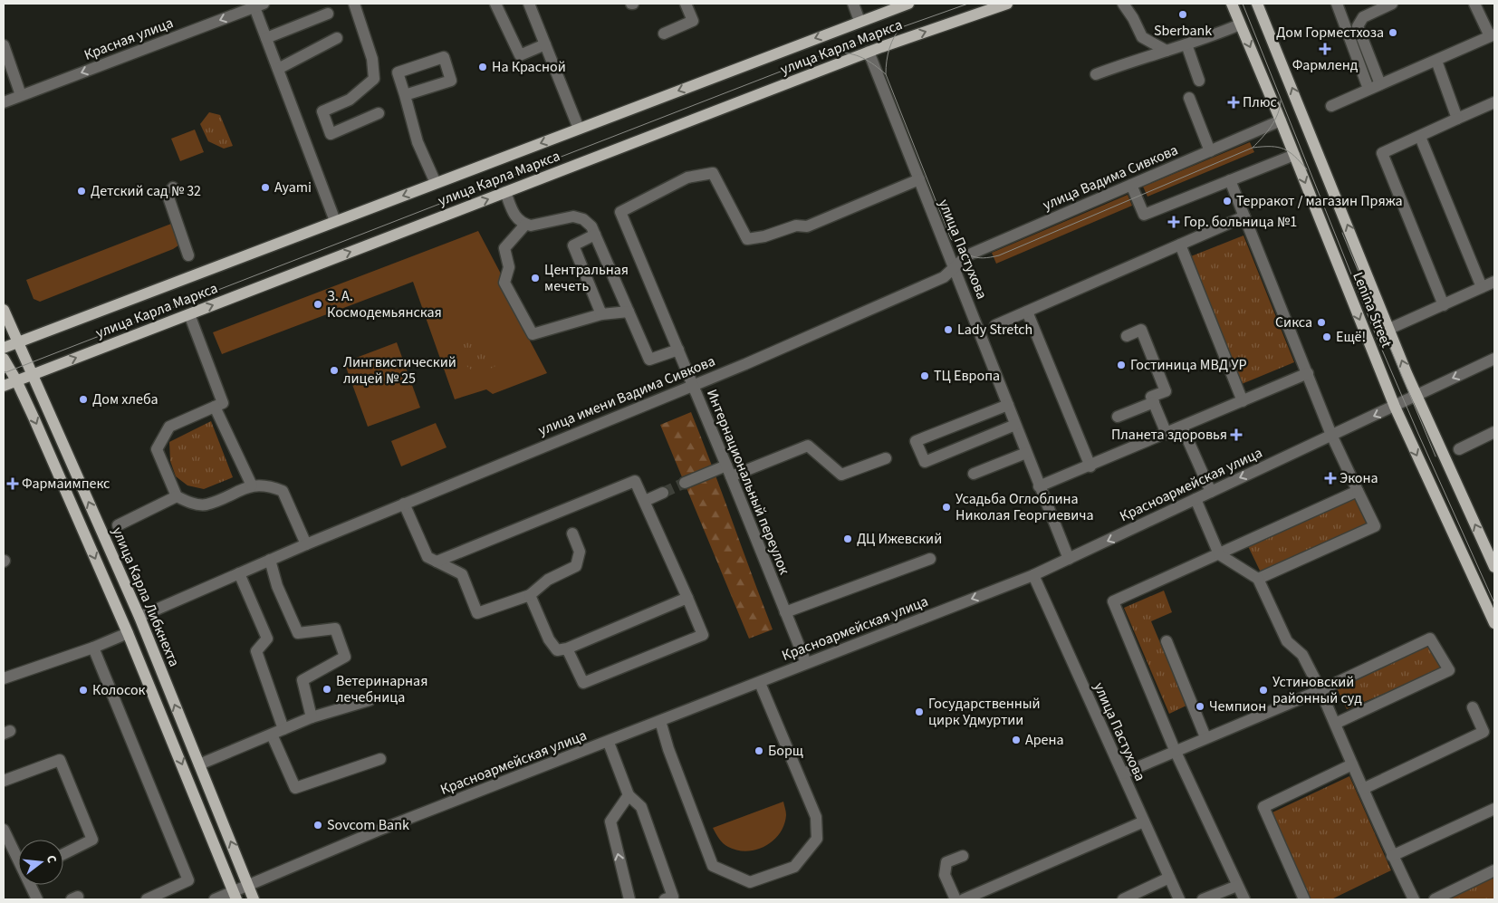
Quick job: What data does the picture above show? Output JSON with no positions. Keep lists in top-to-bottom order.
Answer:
{
  "streets": {
    "main road": ["улица Карла Маркса", "Lenina Street", "улица Карла Либкнехта"],
    "street": [
      "Красная улица",
      "улица Вадима Сивкова",
      "улица Пастухова",
      "улица имени Вадима Сивкова",
      "Интернациональный переулок",
      "Красноармейская улица"
    ]
  },
  "crossings": [
    ["улица Карла Маркса", "улица Пастухова"],
    ["улица Карла Маркса", "улица Карла Либкнехта"],
    ["улица Вадима Сивкова", "улица Пастухова"],
    ["улица Вадима Сивкова", "Lenina Street"],
    ["улица Вадима Сивкова", "улица имени Вадима Сивкова"],
    ["улица Пастухова", "улица имени Вадима Сивкова"],
    ["улица Пастухова", "Интернациональный переулок"],
    ["улица Пастухова", "Красноармейская улица"],
    ["Lenina Street", "Красноармейская улица"],
    ["улица имени Вадима Сивкова", "Интернациональный переулок"],
    ["Интернациональный переулок", "Красноармейская улица"],
    ["Красноармейская улица", "улица Карла Либкнехта"]
  ],
  "one_way": ["Красная улица"],
  "places": {
    "other": [
      "Sberbank",
      "Дом Горместхоза",
      "На Красной",
      "Ayami",
      "Детский сад № 32",
      "Терракот / магазин Пряжа",
      "Центральная мечеть",
      "З. А. Космодемьянская",
      "Сикса",
      "Lady Stretch",
      "Ещё!",
      "Гостиница МВД УР",
      "Лингвистический лицей № 25",
      "ТЦ Европа",
      "Дом хлеба",
      "Усадьба Оглоблина Николая Георгиевича",
      "ДЦ Ижевский",
      "Ветеринарная лечебница",
      "Колосок",
      "Устиновский районный суд",
      "Чемпион",
      "Государственный цирк Удмуртии",
      "Арена",
      "Борщ",
      "Sovcom Bank"
    ],
    "health": [
      "Фармленд",
      "Плюс",
      "Гор. больница №1",
      "Планета здоровья",
      "Экона",
      "Фармаимпекс"
    ]
  },
  "north": "right"
}
